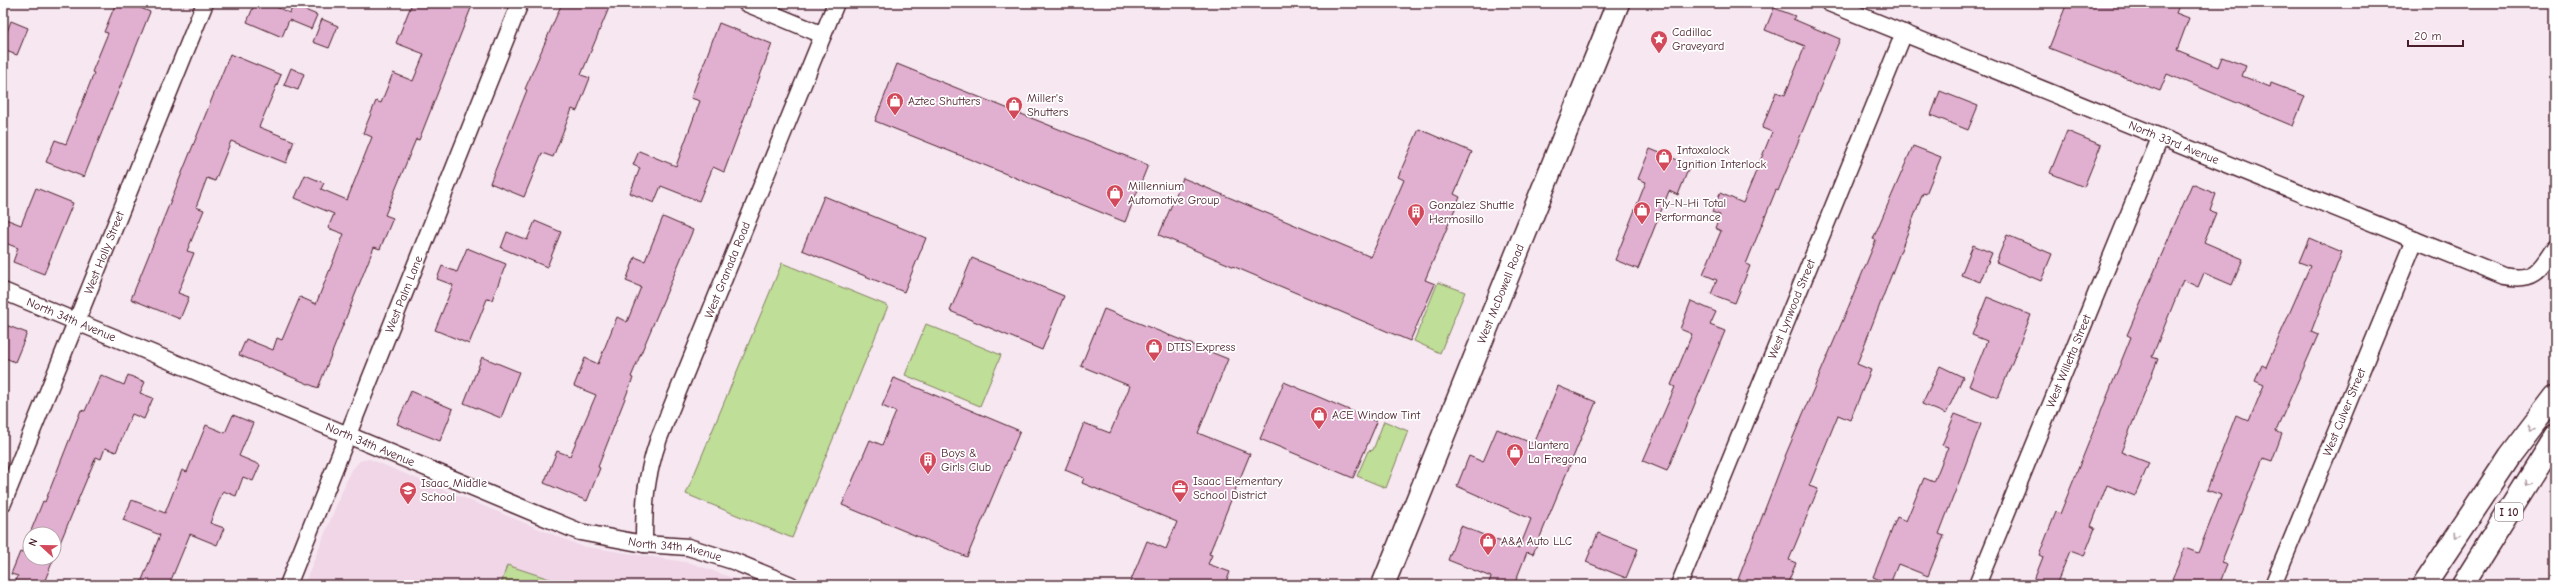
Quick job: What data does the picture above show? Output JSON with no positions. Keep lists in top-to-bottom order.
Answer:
{
  "streets": {
    "main road": ["West McDowell Road", "I 10"],
    "street": [
      "North 33rd Avenue",
      "West Holly Street",
      "West Granada Road",
      "West Palm Lane",
      "West Lynwood Street",
      "North 34th Avenue",
      "West Willetta Street",
      "West Culver Street"
    ]
  },
  "crossings": [
    ["North 33rd Avenue", "West Lynwood Street"],
    ["North 33rd Avenue", "West Willetta Street"],
    ["North 33rd Avenue", "West Culver Street"],
    ["West Holly Street", "North 34th Avenue"],
    ["West Granada Road", "North 34th Avenue"],
    ["West Palm Lane", "North 34th Avenue"]
  ],
  "places": {
    "place": ["Cadillac Graveyard"],
    "shop": [
      "Aztec Shutters",
      "Miller's Shutters",
      "Intoxalock Ignition Interlock",
      "Millennium Automotive Group",
      "Fly-N-Hi Total Performance",
      "DTIS Express",
      "ACE Window Tint",
      "Llantera La Fregona",
      "A&A Auto LLC"
    ],
    "building": ["Gonzalez Shuttle Hermosillo", "Boys & Girls Club"],
    "office": ["Isaac Elementary School District"],
    "school or university": ["Isaac Middle School"]
  },
  "scale_bar": "20 m",
  "north": "left"
}
